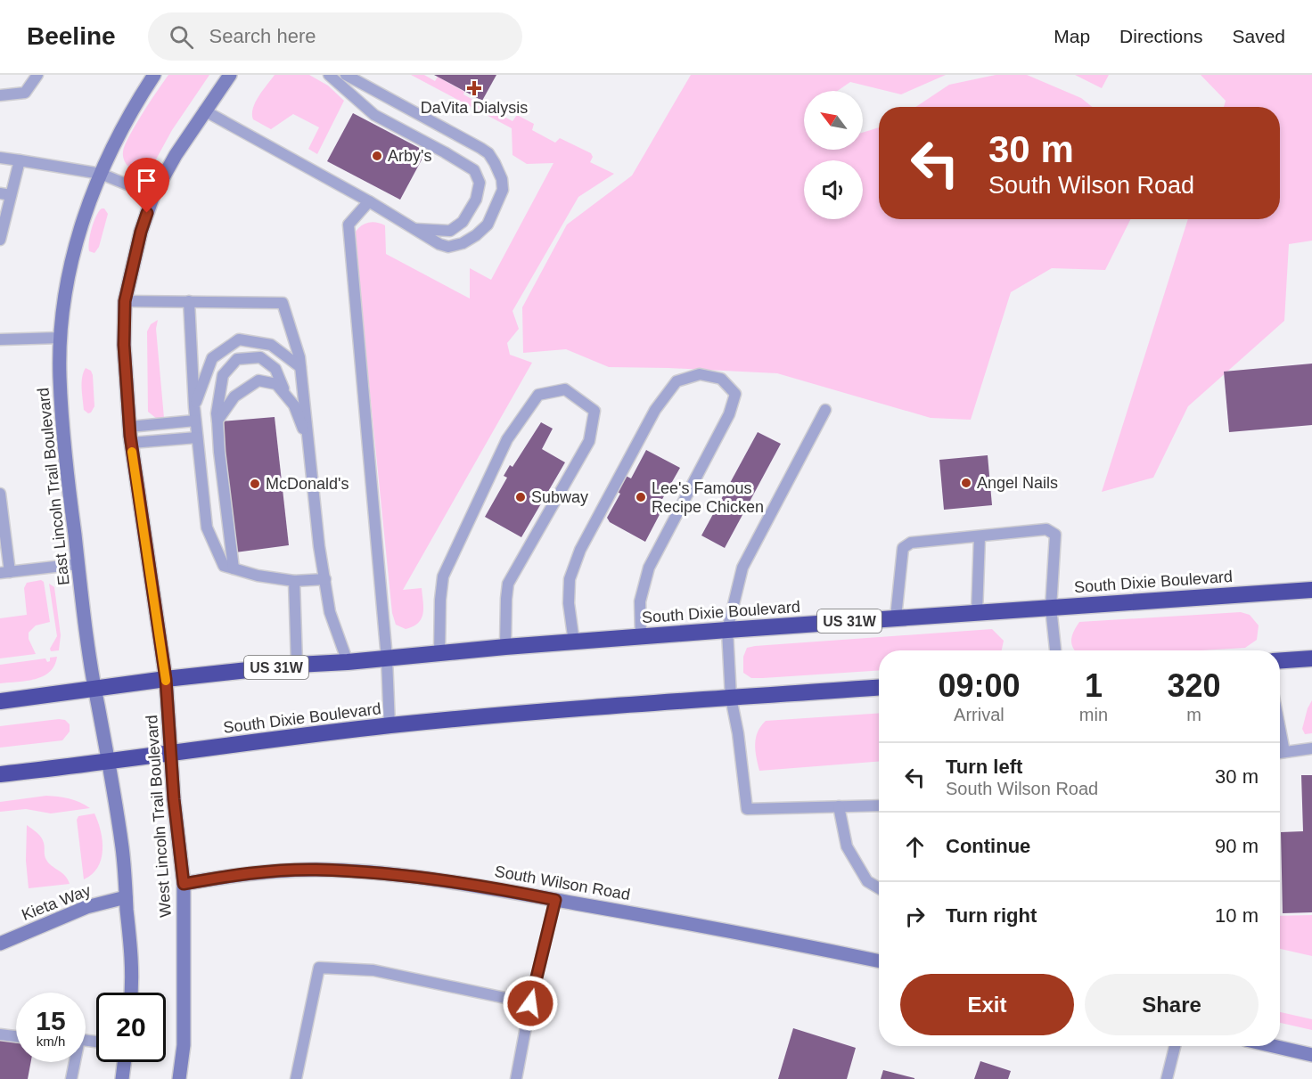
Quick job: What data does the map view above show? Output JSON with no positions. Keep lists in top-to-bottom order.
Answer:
{
  "streets": {
    "highway": ["South Dixie Boulevard", "US 31W"],
    "main road": [
      "East Lincoln Trail Boulevard",
      "West Lincoln Trail Boulevard",
      "South Wilson Road",
      "Kieta Way"
    ]
  },
  "crossings": [
    ["East Lincoln Trail Boulevard", "US 31W"],
    ["South Dixie Boulevard", "US 31W"],
    ["South Dixie Boulevard", "West Lincoln Trail Boulevard"],
    ["US 31W", "West Lincoln Trail Boulevard"],
    ["West Lincoln Trail Boulevard", "South Wilson Road"]
  ],
  "places": {
    "health": ["DaVita Dialysis"],
    "other": [
      "Arby's",
      "Angel Nails",
      "McDonald's",
      "Subway",
      "Lee's Famous Recipe Chicken"
    ]
  },
  "north": "top left",
  "page": {
    "header": "Beeline",
    "search": "Search here",
    "nav": ["Map", "Directions", "Saved"],
    "turn": ["30 m", "South Wilson Road"],
    "eta": [
      "09:00",
      "Arrival",
      "1",
      "min",
      "320",
      "m"
    ],
    "list": [
      {
        "name": "Turn left",
        "note": "South Wilson Road",
        "value": "30 m"
      },
      {
        "name": "Continue",
        "value": "90 m"
      },
      {
        "name": "Turn right",
        "value": "10 m"
      }
    ],
    "buttons": ["Exit", "Share"],
    "speed": "15 km/h",
    "limit": "20"
  }
}
